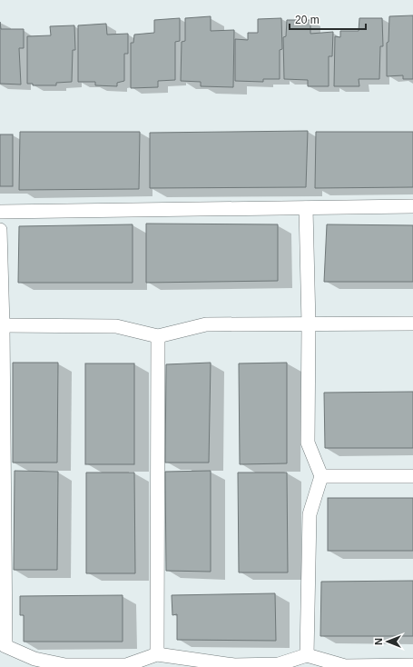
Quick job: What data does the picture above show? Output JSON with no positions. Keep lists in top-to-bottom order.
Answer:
{
  "scale_bar": "20 m",
  "north": "left"
}
